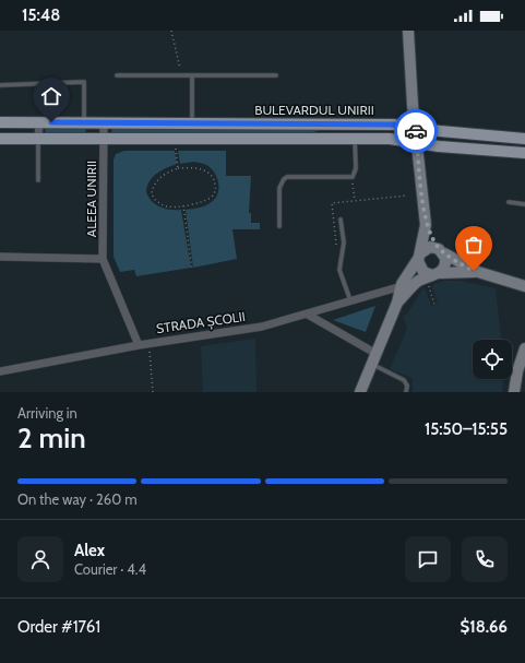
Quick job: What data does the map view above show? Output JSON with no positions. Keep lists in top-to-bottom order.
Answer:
{
  "streets": {
    "main road": ["BULEVARDUL UNIRII"],
    "street": ["ALEEA UNIRII", "STRADA ȘCOLII"]
  },
  "crossings": [
    ["ALEEA UNIRII", "STRADA ȘCOLII"]
  ],
  "page": {
    "status": "15:48",
    "heading": ["2 min", "Arriving in", "15:50–15:55"],
    "panel": [
      "Alex",
      "Courier · 4.4",
      "Order #1761",
      "$18.66"
    ],
    "bar": "On the way · 260 m"
  }
}
